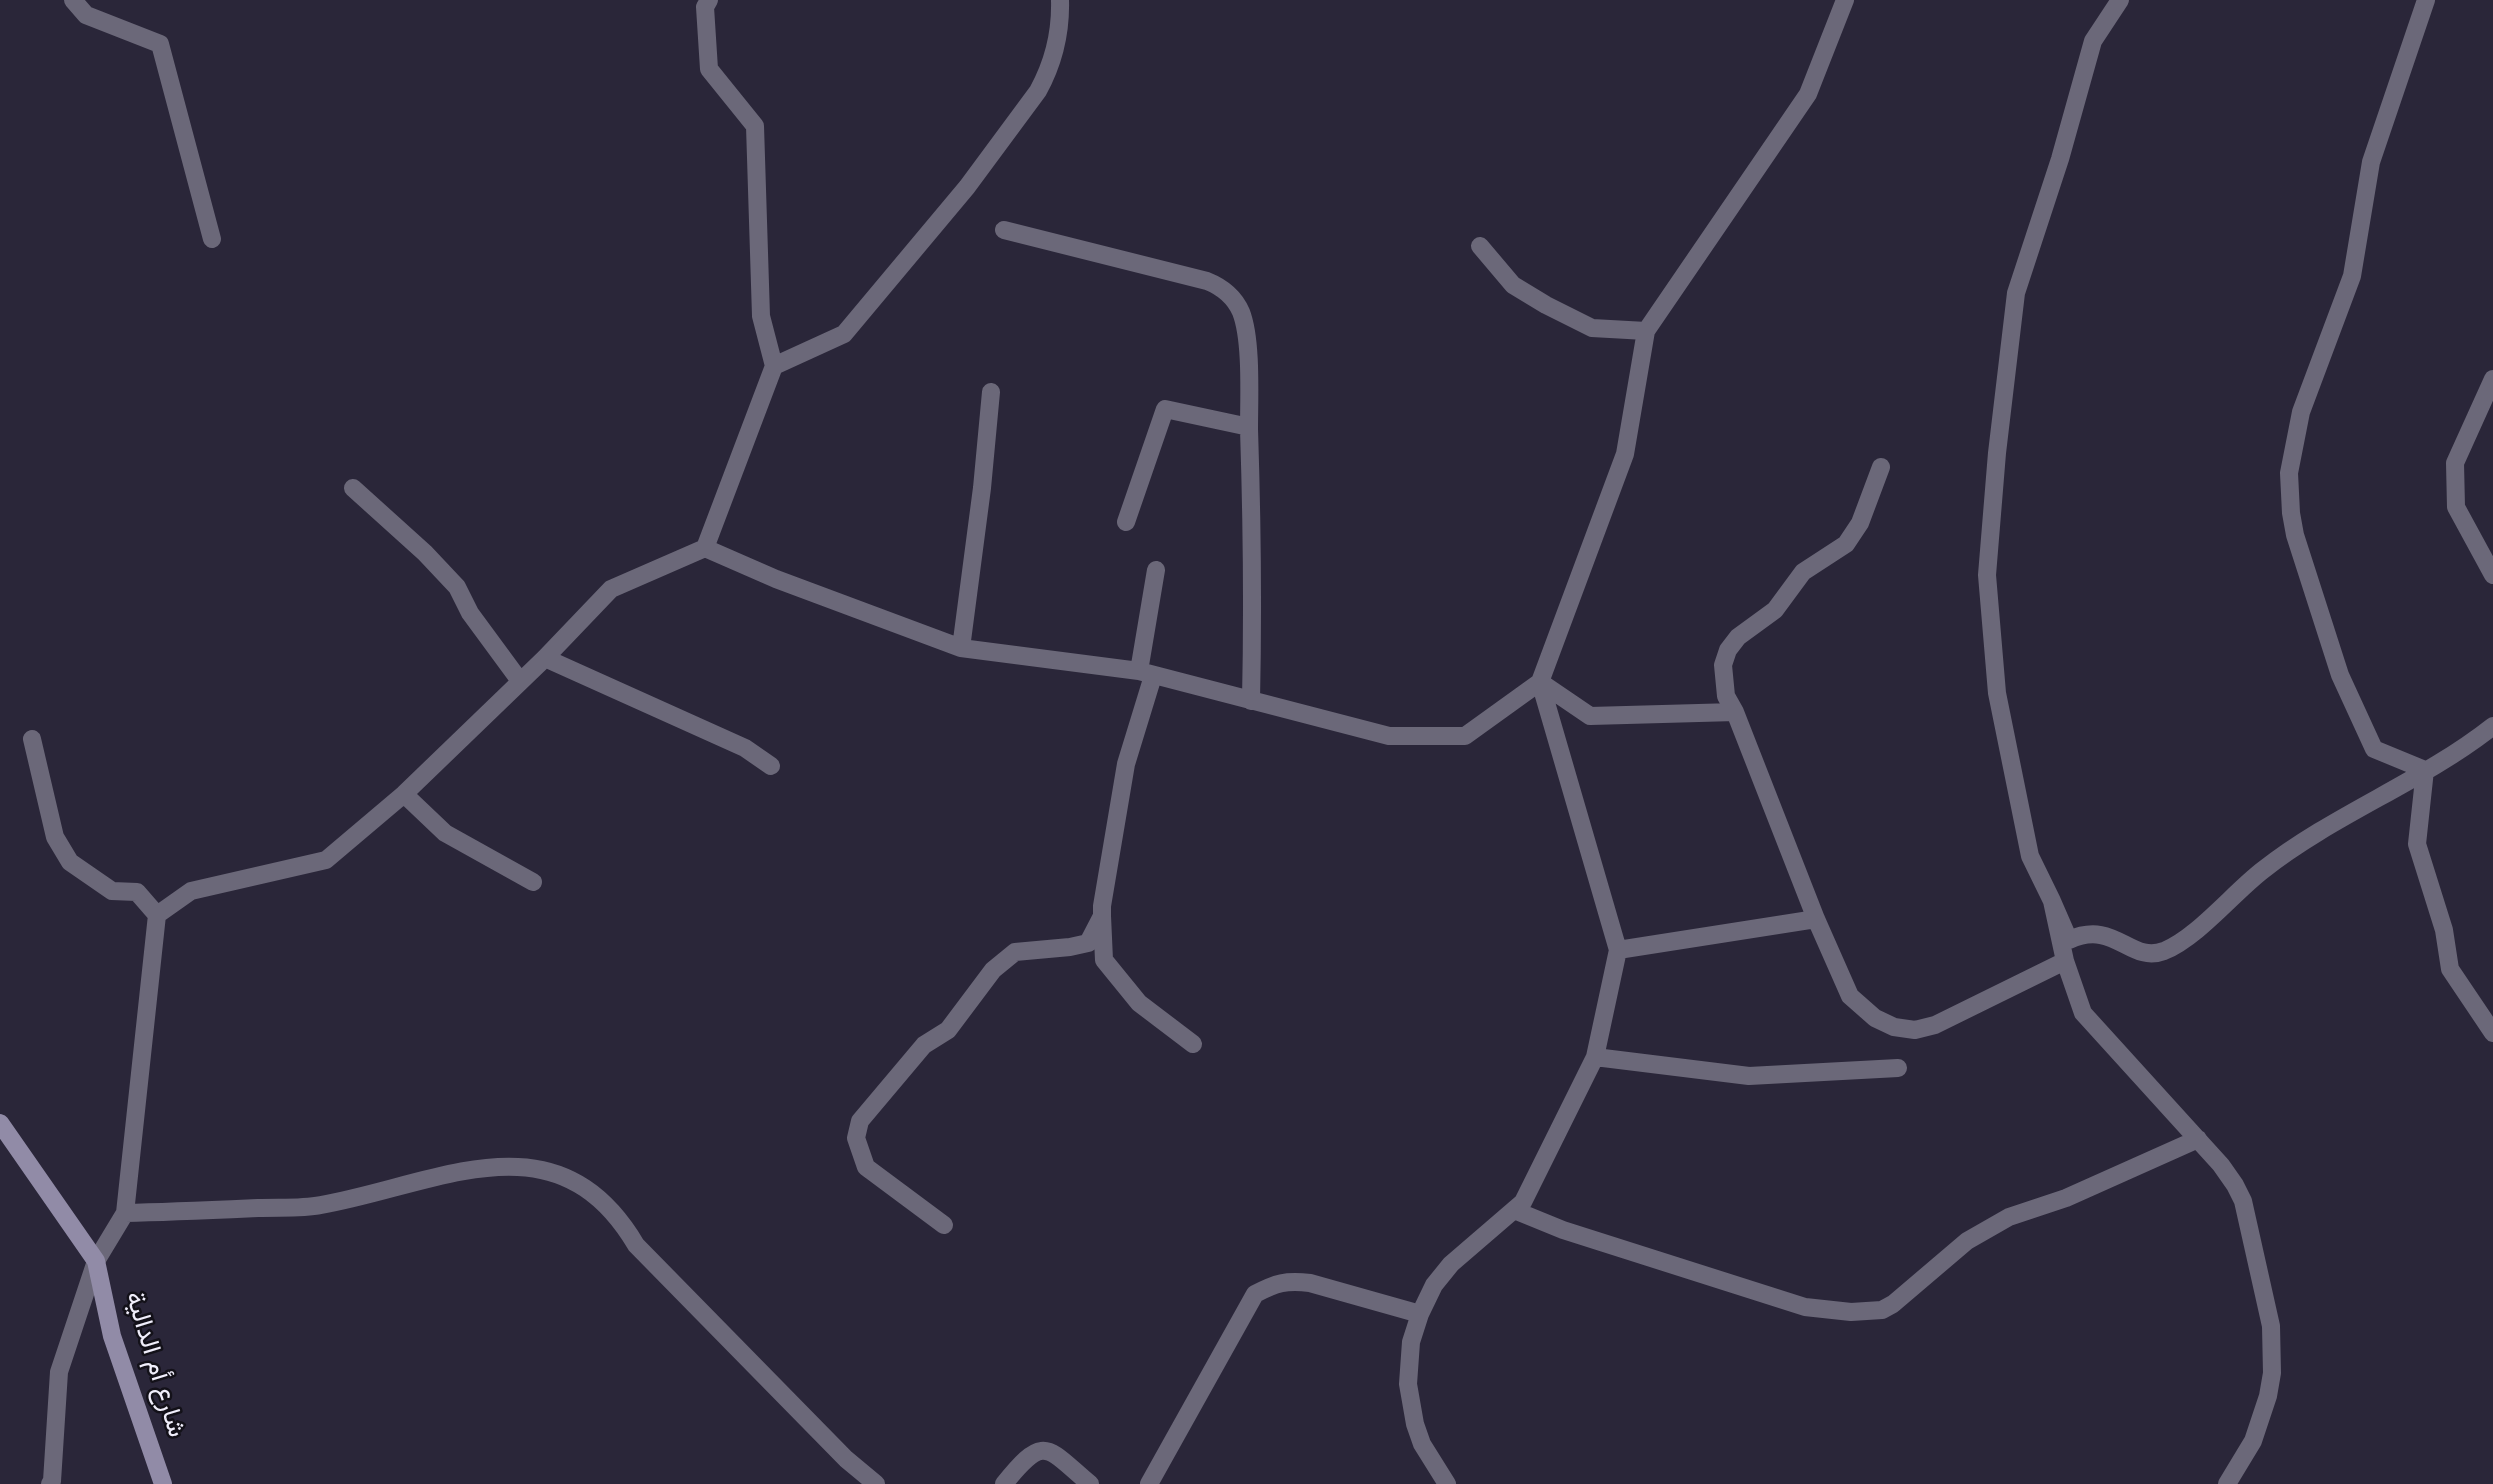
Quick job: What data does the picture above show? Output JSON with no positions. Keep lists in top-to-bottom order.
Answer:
{
  "streets": {
    "street": ["شارع أم الدالية"]
  }
}
